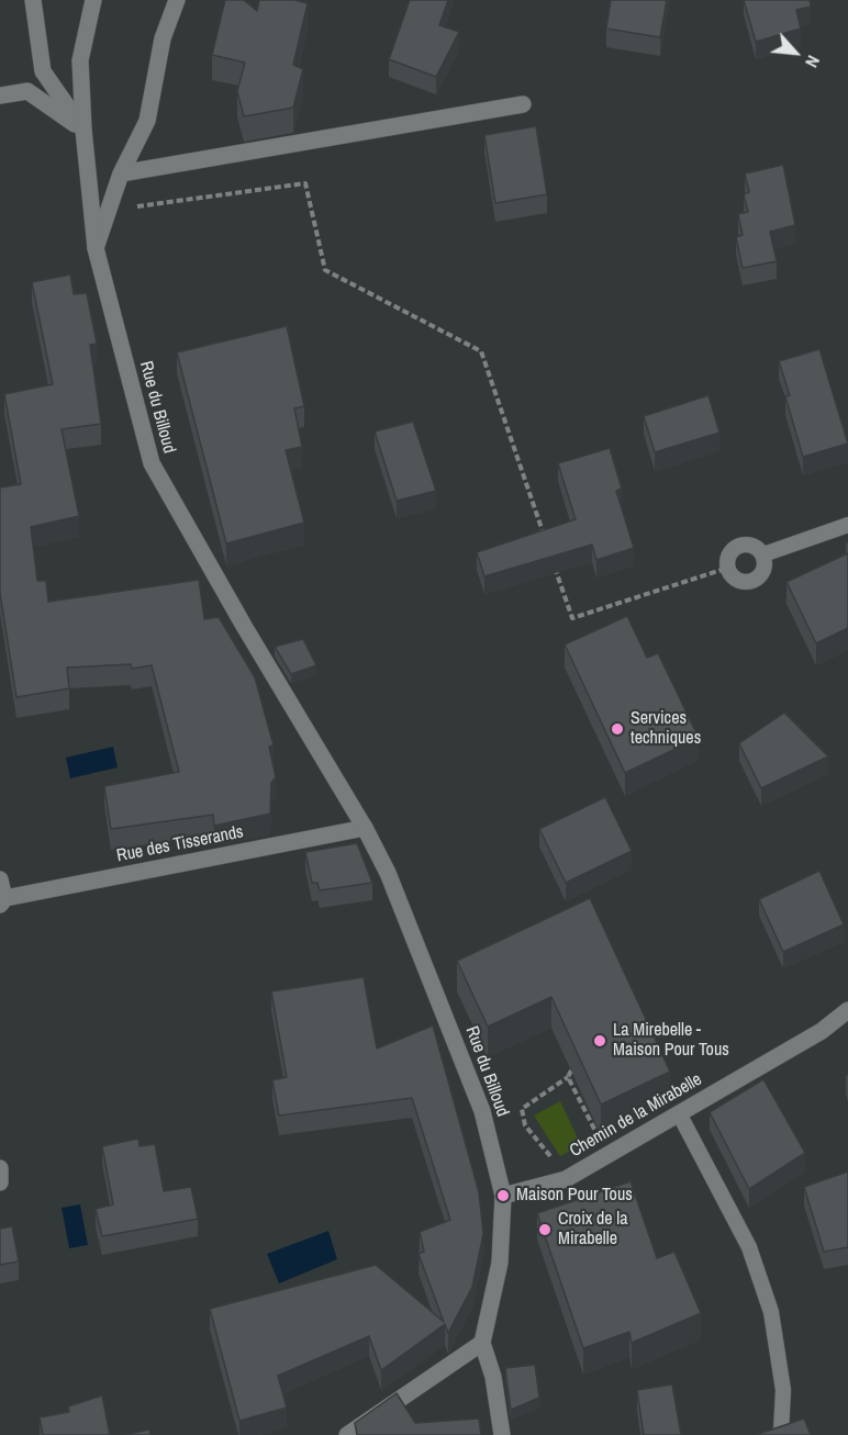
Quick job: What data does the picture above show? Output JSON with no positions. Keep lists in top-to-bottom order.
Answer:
{
  "streets": {
    "street": ["Rue du Billoud", "Rue des Tisserands", "Chemin de la Mirabelle"]
  },
  "crossings": [
    ["Rue du Billoud", "Rue des Tisserands"],
    ["Rue du Billoud", "Chemin de la Mirabelle"]
  ],
  "places": [
    "Services techniques",
    "La Mirebelle - Maison Pour Tous",
    "Maison Pour Tous",
    "Croix de la Mirabelle"
  ],
  "north": "bottom right"
}
